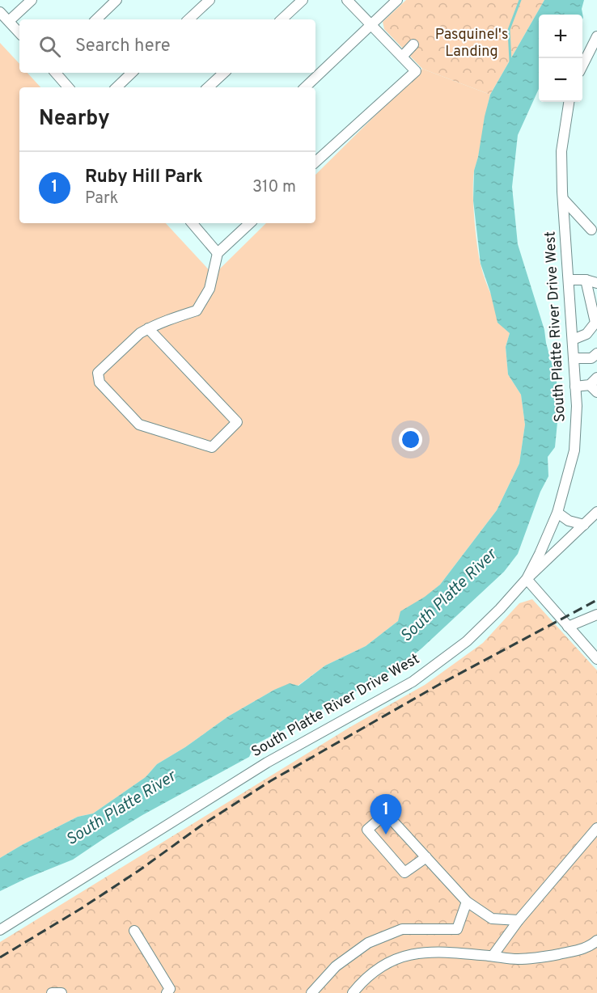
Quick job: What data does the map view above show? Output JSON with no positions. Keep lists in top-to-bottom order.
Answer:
{
  "streets": {
    "street": ["South Platte River Drive West"]
  },
  "water": ["South Platte River"],
  "parks": ["Pasquinel's Landing"],
  "page": {
    "map_buttons": ["+", "−"],
    "search": "Search here",
    "heading": "Nearby",
    "list": [
      {
        "mark": "1",
        "name": "Ruby Hill Park",
        "note": "Park",
        "value": "310 m"
      }
    ],
    "pins": "1"
  }
}
